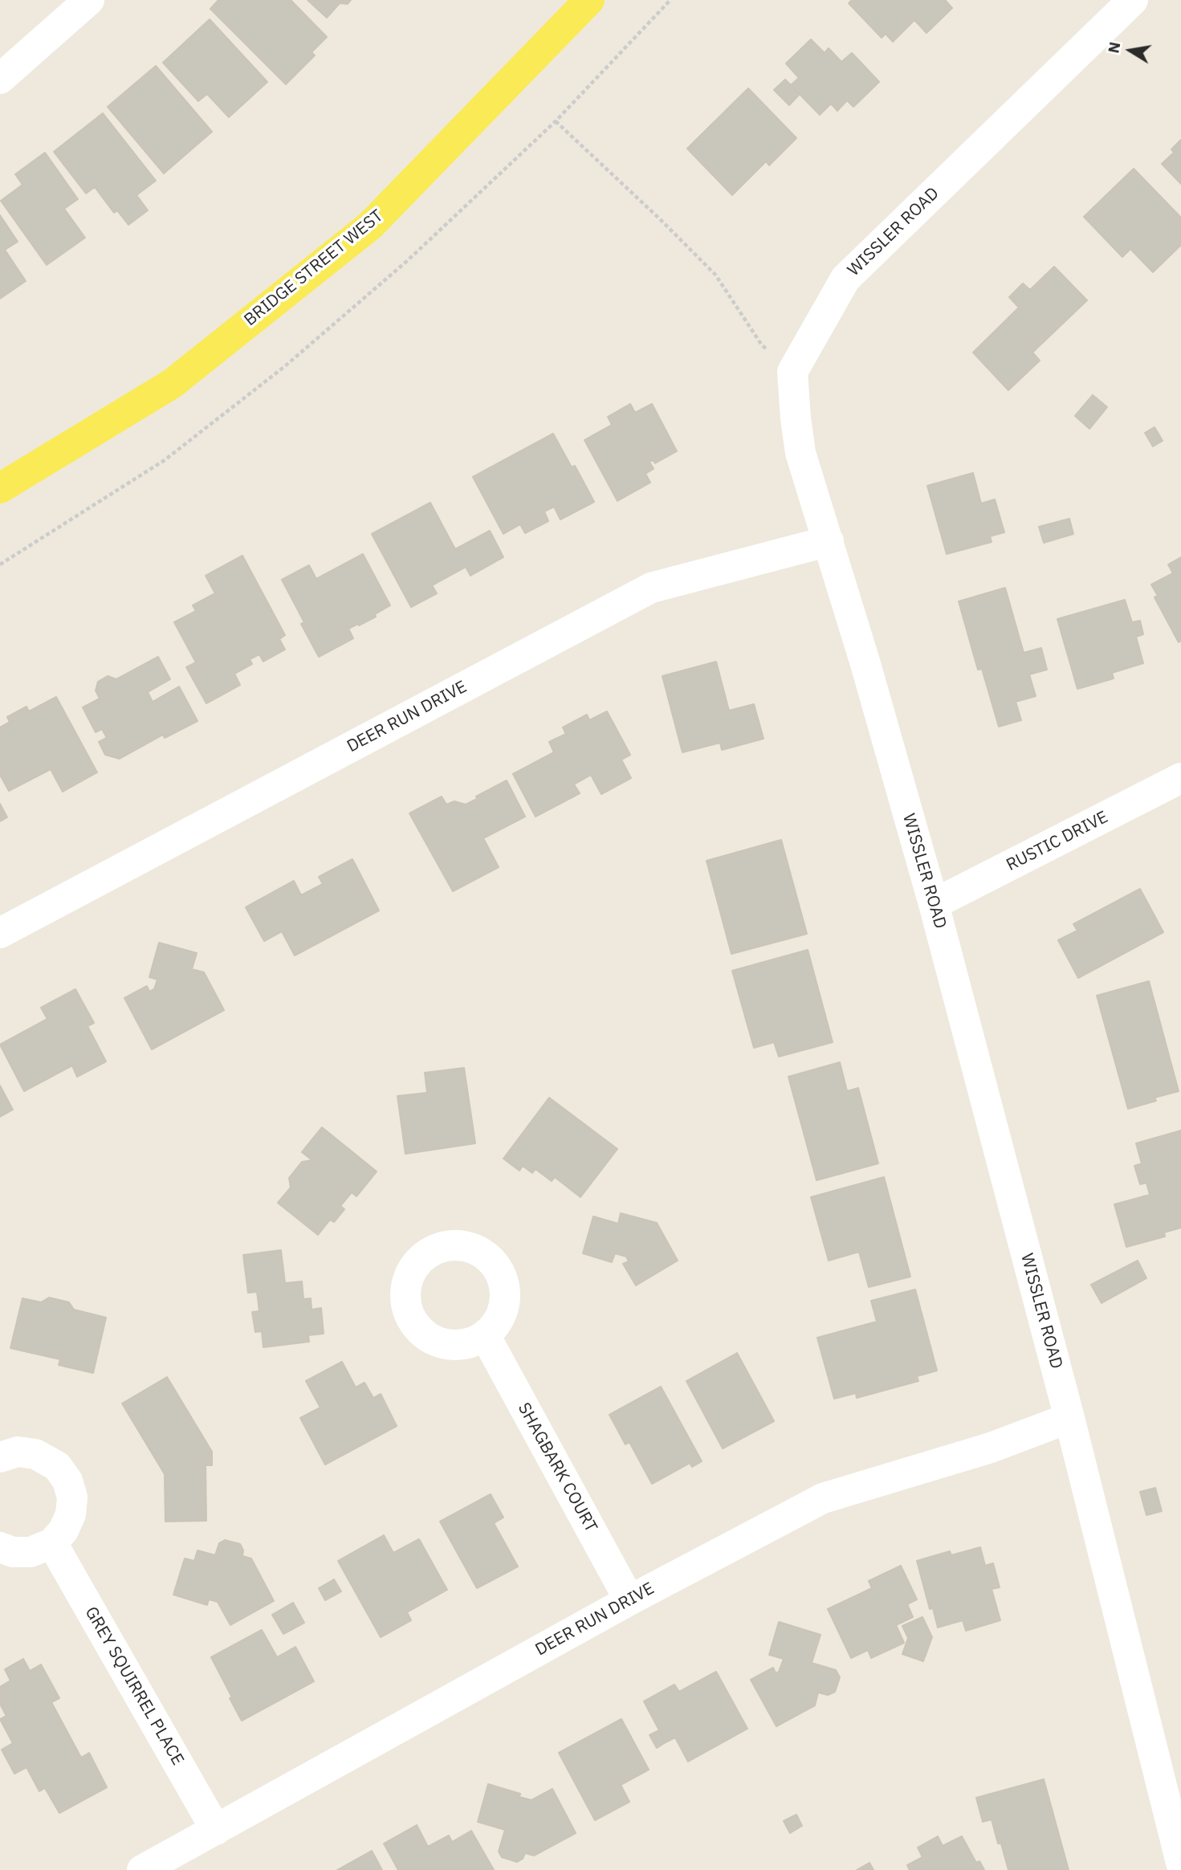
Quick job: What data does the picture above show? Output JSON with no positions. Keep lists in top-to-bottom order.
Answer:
{
  "streets": {
    "main road": ["BRIDGE STREET WEST"],
    "street": [
      "WISSLER ROAD",
      "DEER RUN DRIVE",
      "RUSTIC DRIVE",
      "SHAGBARK COURT",
      "GREY SQUIRREL PLACE"
    ]
  },
  "crossings": [
    ["WISSLER ROAD", "DEER RUN DRIVE"],
    ["WISSLER ROAD", "RUSTIC DRIVE"],
    ["DEER RUN DRIVE", "SHAGBARK COURT"],
    ["DEER RUN DRIVE", "GREY SQUIRREL PLACE"]
  ],
  "north": "left"
}
